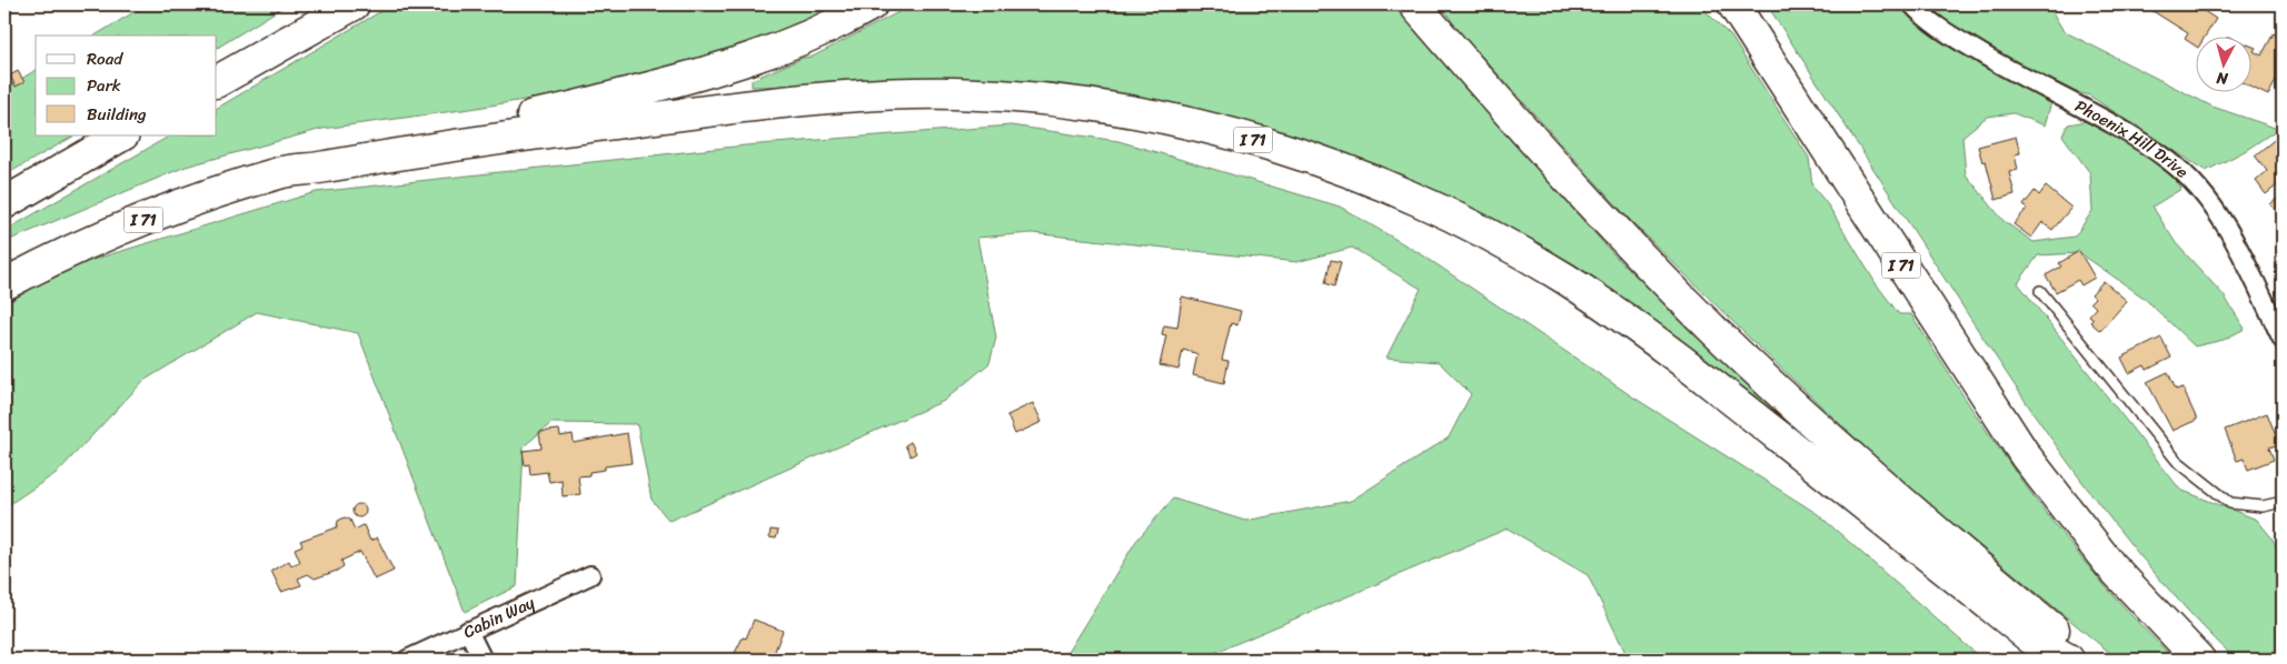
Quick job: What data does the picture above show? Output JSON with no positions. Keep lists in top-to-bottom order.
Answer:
{
  "streets": {
    "highway": ["I 71"],
    "street": ["Phoenix Hill Drive", "Cabin Way"]
  },
  "legend": ["Road", "Park", "Building"],
  "north": "bottom"
}
